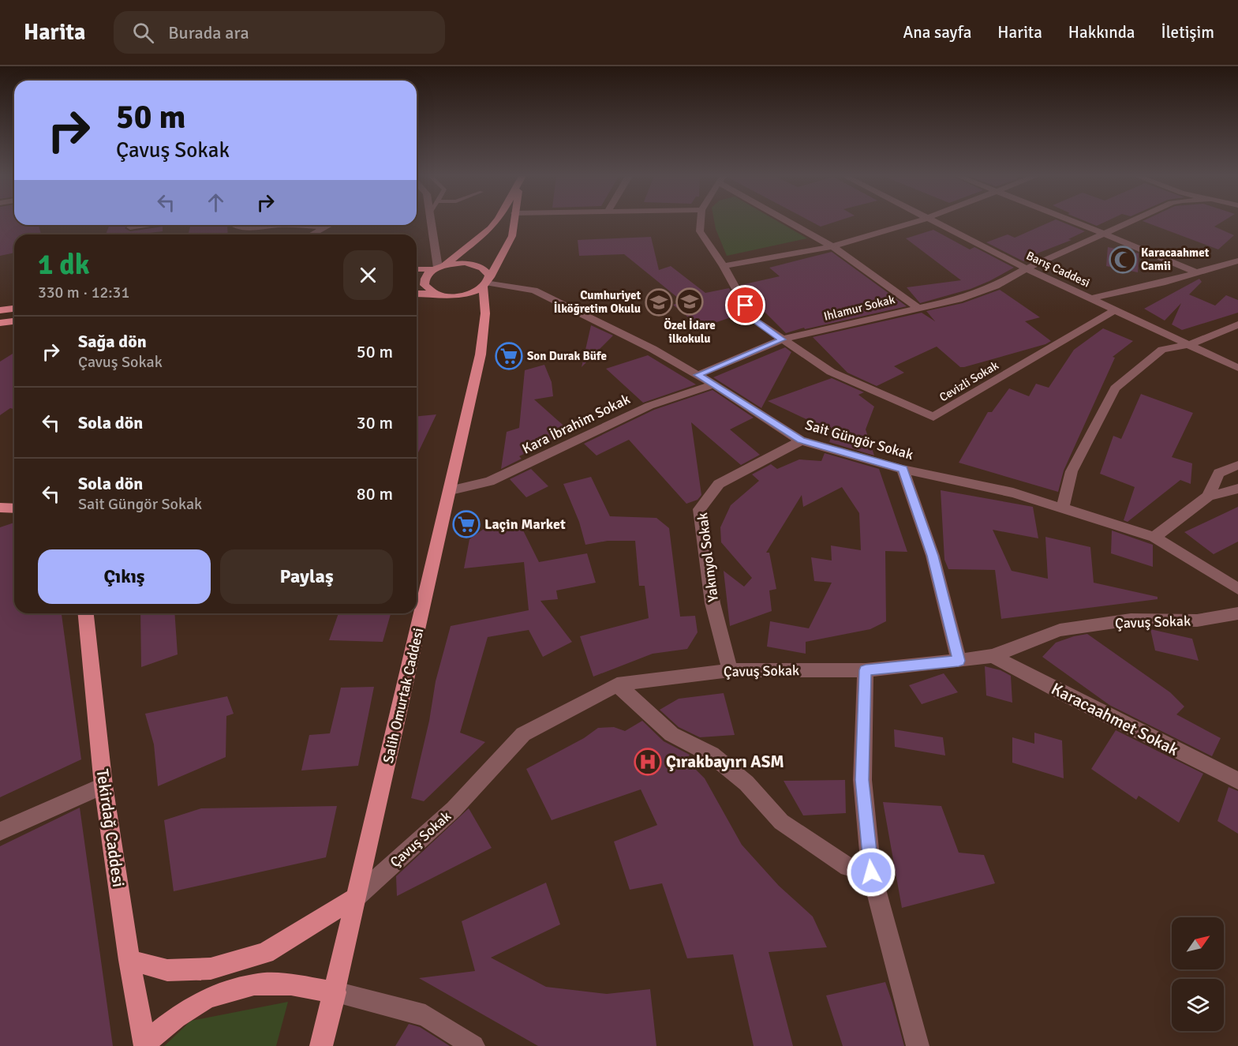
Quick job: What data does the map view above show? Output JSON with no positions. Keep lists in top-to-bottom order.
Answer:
{
  "streets": {
    "main road": ["Salih Omurtak Caddesi", "Tekirdağ Caddesi"],
    "street": [
      "Barış Caddesi",
      "Ihlamur Sokak",
      "Cevizli Sokak",
      "Kara İbrahim Sokak",
      "Sait Güngör Sokak",
      "Yakınyol Sokak",
      "Çavuş Sokak",
      "Karacaahmet Sokak"
    ]
  },
  "crossings": [
    ["Barış Caddesi", "Ihlamur Sokak"],
    ["Barış Caddesi", "Cevizli Sokak"],
    ["Ihlamur Sokak", "Cevizli Sokak"],
    ["Ihlamur Sokak", "Sait Güngör Sokak"],
    ["Kara İbrahim Sokak", "Sait Güngör Sokak"],
    ["Kara İbrahim Sokak", "Salih Omurtak Caddesi"],
    ["Sait Güngör Sokak", "Yakınyol Sokak"],
    ["Sait Güngör Sokak", "Salih Omurtak Caddesi"],
    ["Yakınyol Sokak", "Çavuş Sokak"],
    ["Çavuş Sokak", "Salih Omurtak Caddesi"],
    ["Çavuş Sokak", "Karacaahmet Sokak"]
  ],
  "places": {
    "mosque": ["Karacaahmet Camii"],
    "school or university": ["Özel İdare ilkokulu", "Cumhuriyet İlköğretim Okulu"],
    "supermarket": ["Son Durak Büfe", "Laçin Market"],
    "hospital": ["Çırakbayırı ASM"]
  },
  "north": "top right",
  "page": {
    "header": "Harita",
    "search": "Burada ara",
    "nav": [
      "Ana sayfa",
      "Harita",
      "Hakkında",
      "İletişim"
    ],
    "turn": ["50 m", "Çavuş Sokak"],
    "heading": ["1 dk", "330 m · 12:31"],
    "list": [
      {
        "name": "Sağa dön",
        "note": "Çavuş Sokak",
        "value": "50 m"
      },
      {
        "name": "Sola dön",
        "value": "30 m"
      },
      {
        "name": "Sola dön",
        "note": "Sait Güngör Sokak",
        "value": "80 m"
      }
    ],
    "buttons": ["Çıkış", "Paylaş"]
  }
}
